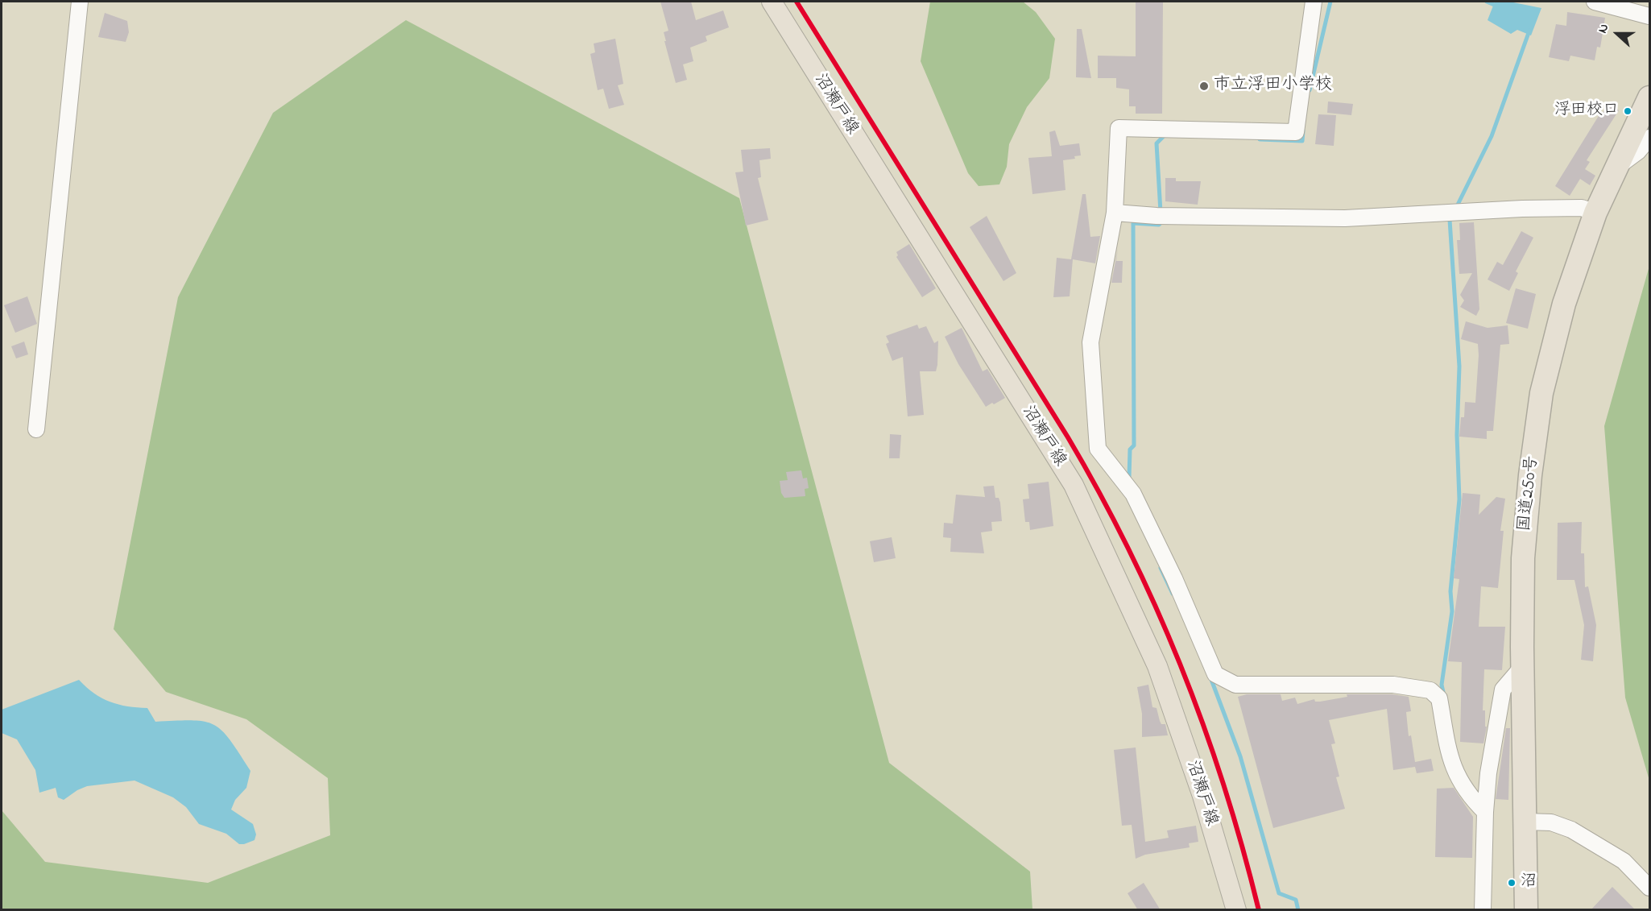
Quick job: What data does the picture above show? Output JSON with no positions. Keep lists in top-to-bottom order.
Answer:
{
  "streets": {
    "highway": ["国道250号"],
    "main road": ["沼瀬戸線"]
  },
  "places": ["市立浮田小学校", "浮田校口", "沼"],
  "north": "left"
}
